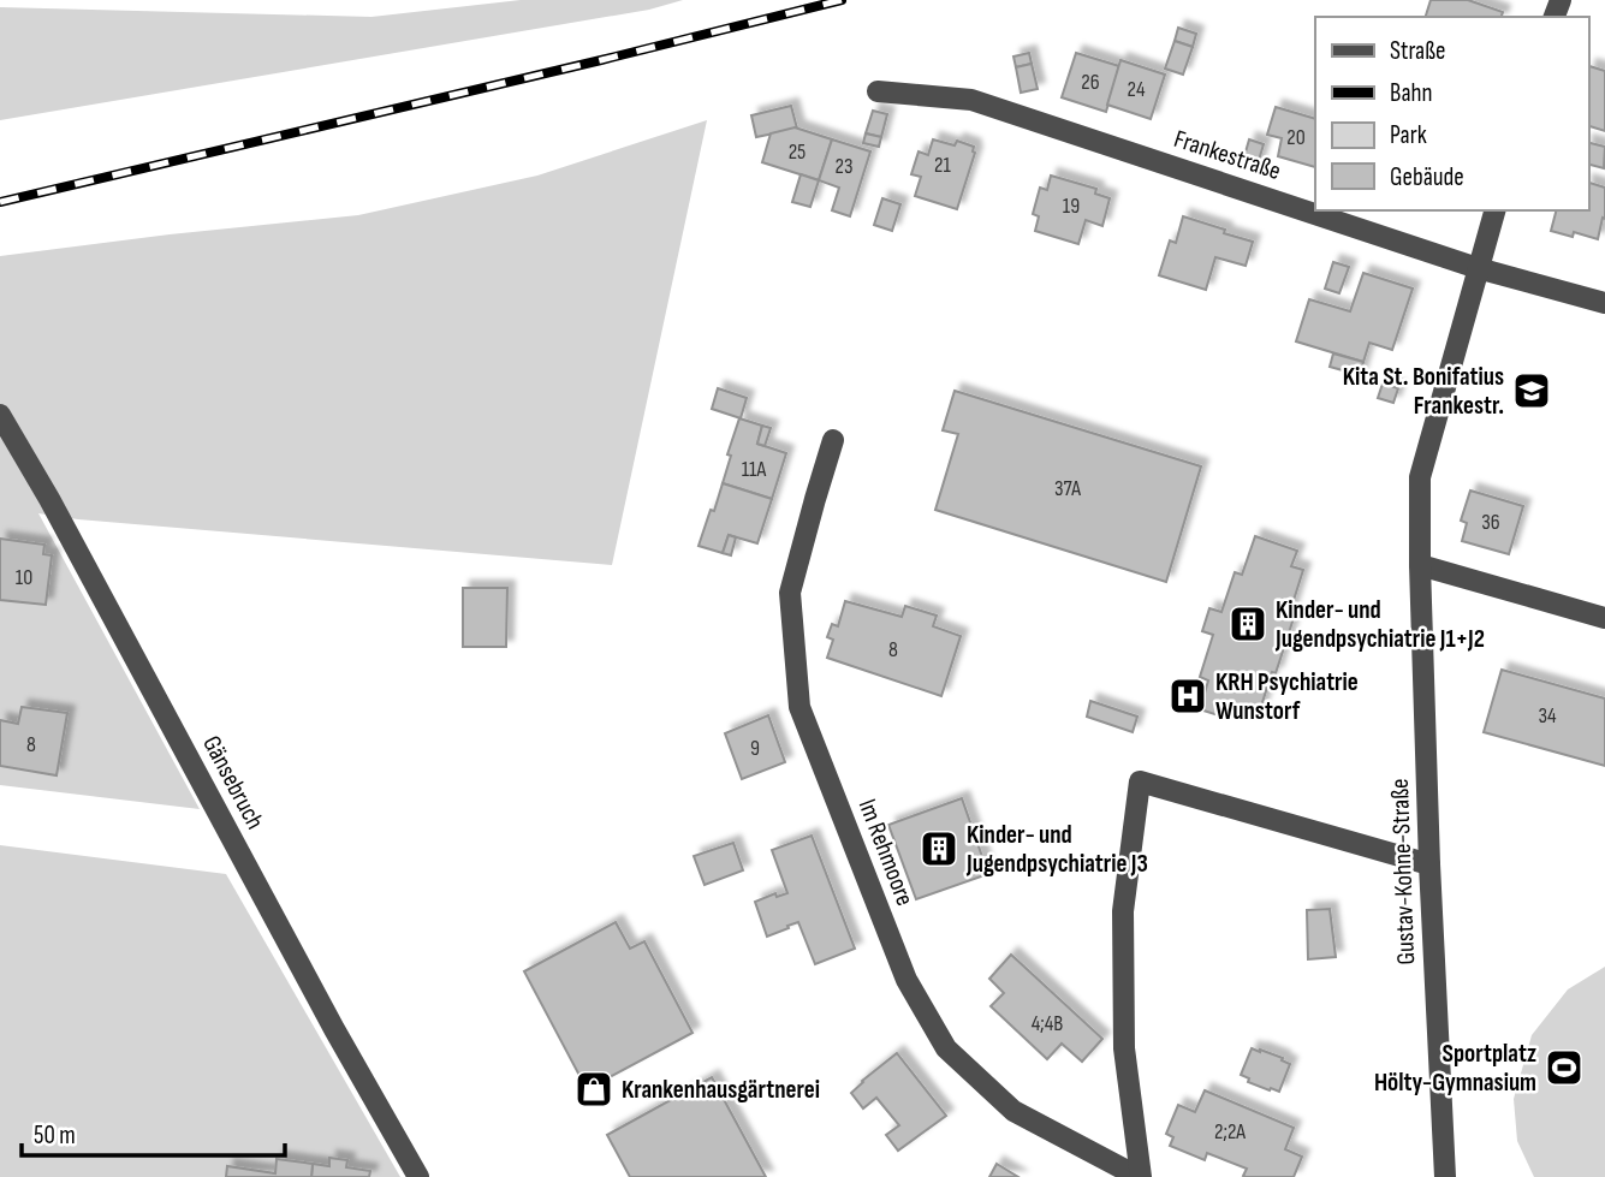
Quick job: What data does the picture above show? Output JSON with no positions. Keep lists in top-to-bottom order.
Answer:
{
  "streets": {
    "street": [
      "Frankestraße",
      "Gänsebruch",
      "Im Rehmoore",
      "Gustav-Kohne-Straße"
    ]
  },
  "crossings": [
    ["Frankestraße", "Gustav-Kohne-Straße"],
    ["Im Rehmoore", "Gustav-Kohne-Straße"]
  ],
  "places": {
    "school or university": ["Kita St. Bonifatius Frankestr."],
    "building": ["Kinder- und Jugendpsychiatrie J1+J2", "Kinder- und Jugendpsychiatrie J3"],
    "hospital": ["KRH Psychiatrie Wunstorf"],
    "sports": ["Sportplatz Hölty-Gymnasium"],
    "shop": ["Krankenhausgärtnerei"]
  },
  "house_numbers": [
    "26",
    "24",
    "20",
    "25",
    "21",
    "23",
    "19",
    "11A",
    "37A",
    "36",
    "10",
    "8",
    "34",
    "8",
    "9",
    "4;4B",
    "2;2A"
  ],
  "legend": [
    "Straße",
    "Bahn",
    "Park",
    "Gebäude"
  ],
  "scale_bar": "50 m"
}
